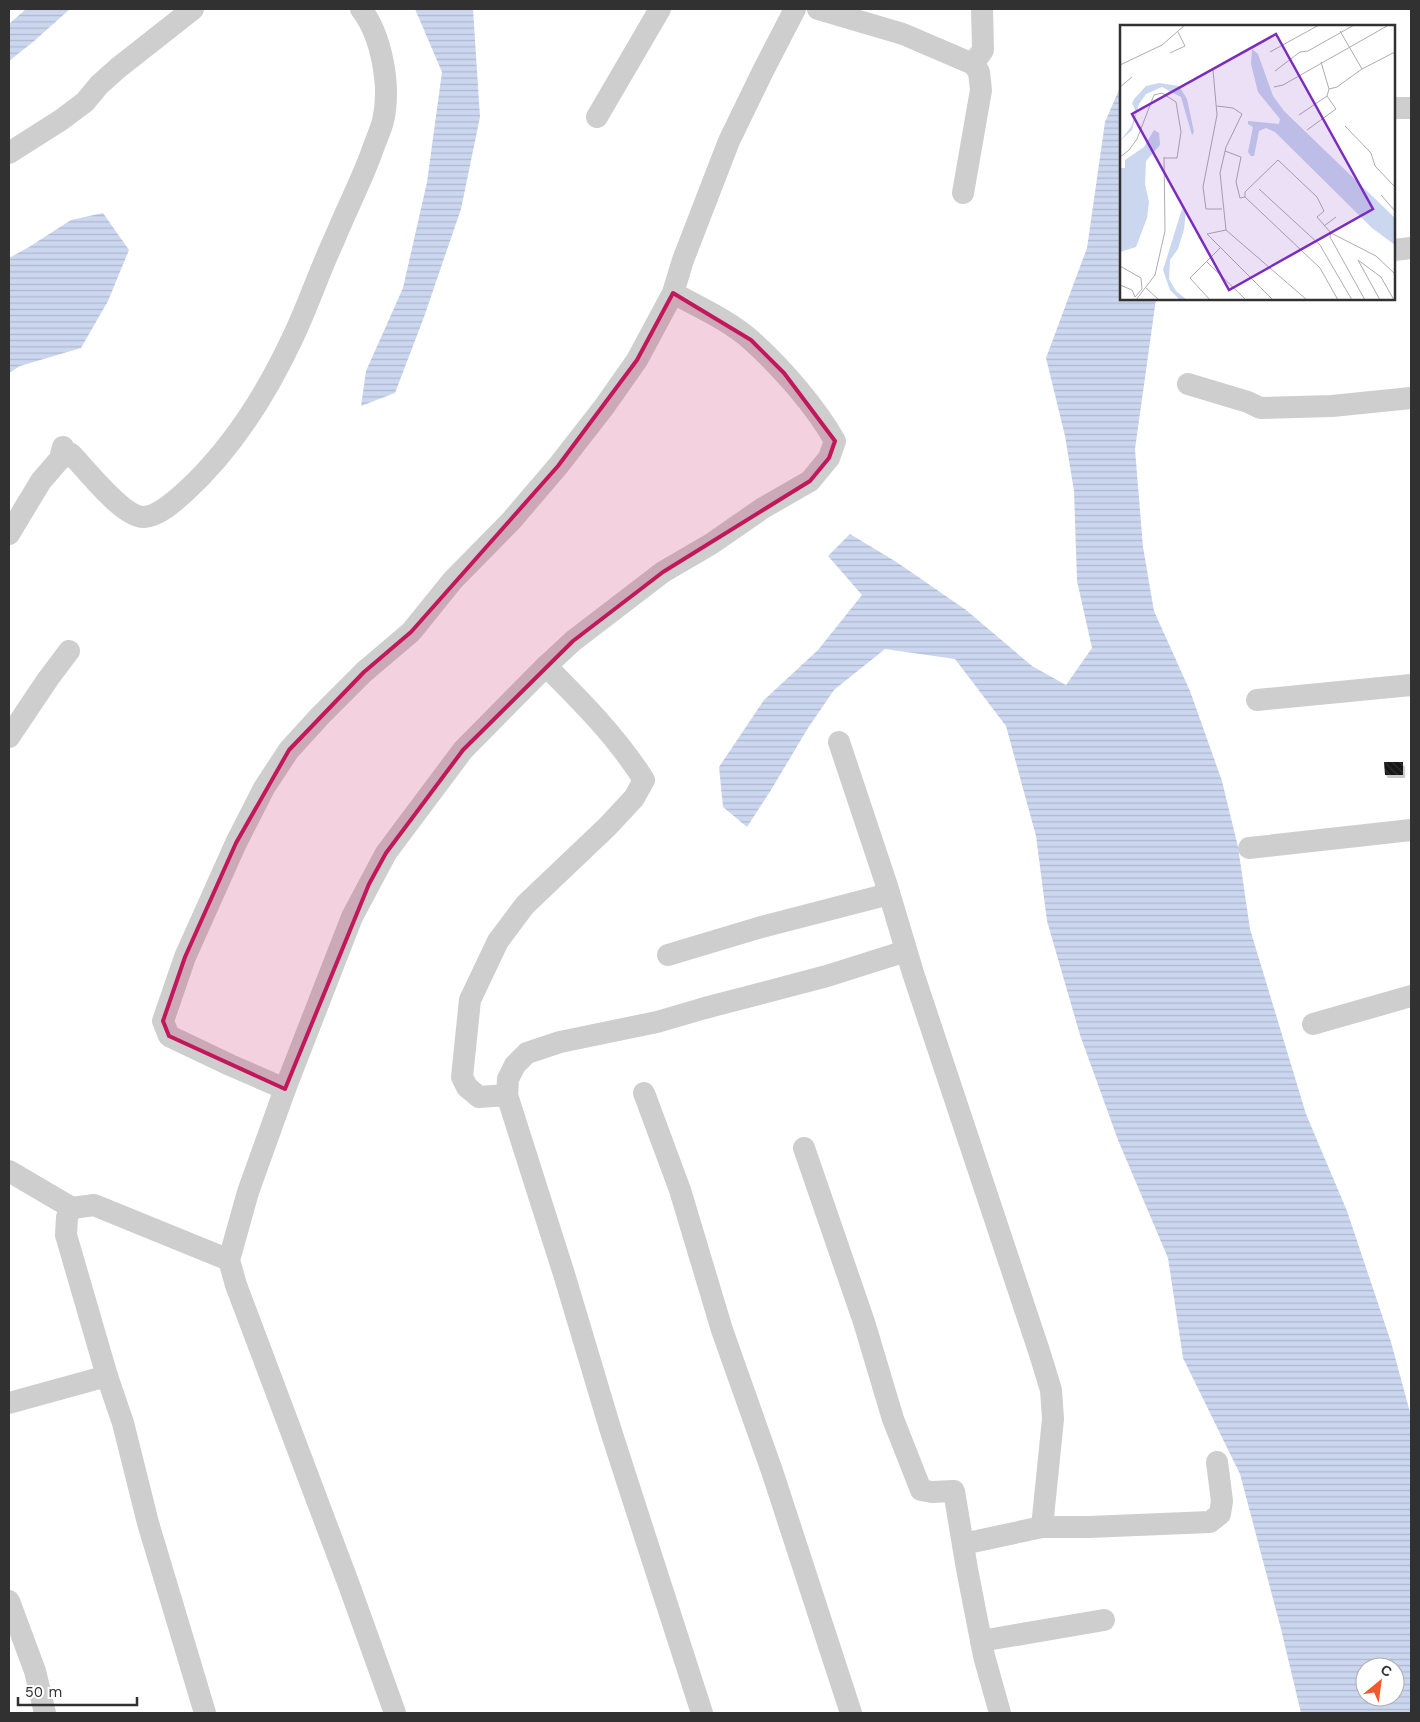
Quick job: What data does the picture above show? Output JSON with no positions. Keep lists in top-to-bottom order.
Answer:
{
  "scale_bar": "50 m",
  "north": "top right"
}
